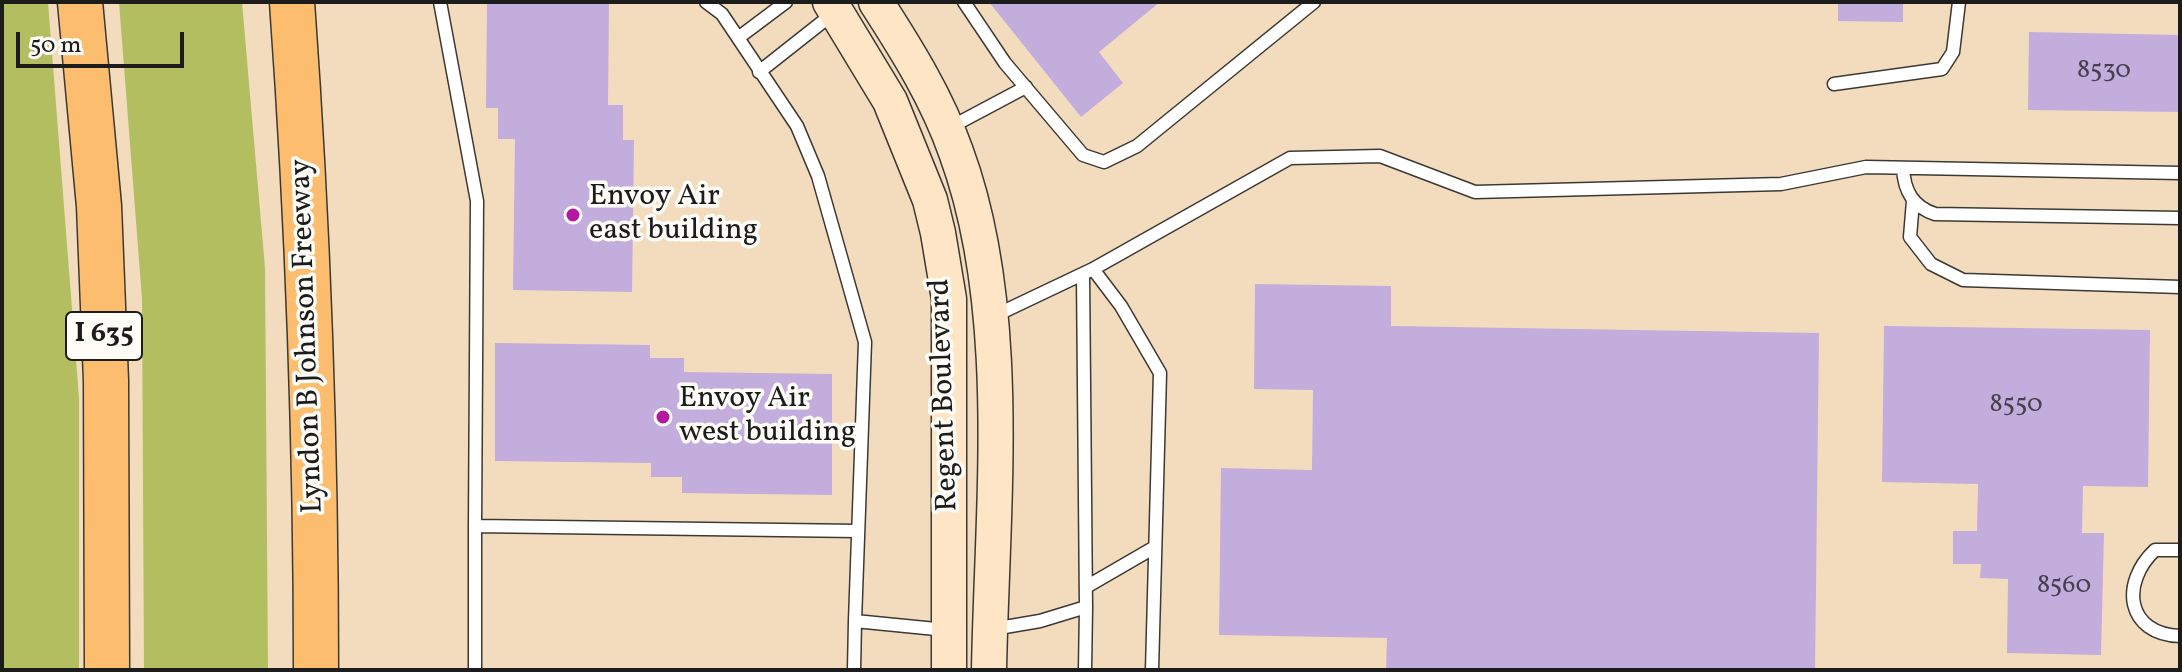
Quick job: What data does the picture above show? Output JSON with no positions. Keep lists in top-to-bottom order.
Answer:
{
  "streets": {
    "highway": ["I 635", "Lyndon B Johnson Freeway"],
    "street": ["Regent Boulevard"]
  },
  "places": ["Envoy Air east building", "Envoy Air west building"],
  "house_numbers": ["8530", "8550", "8560"],
  "scale_bar": "50 m"
}
